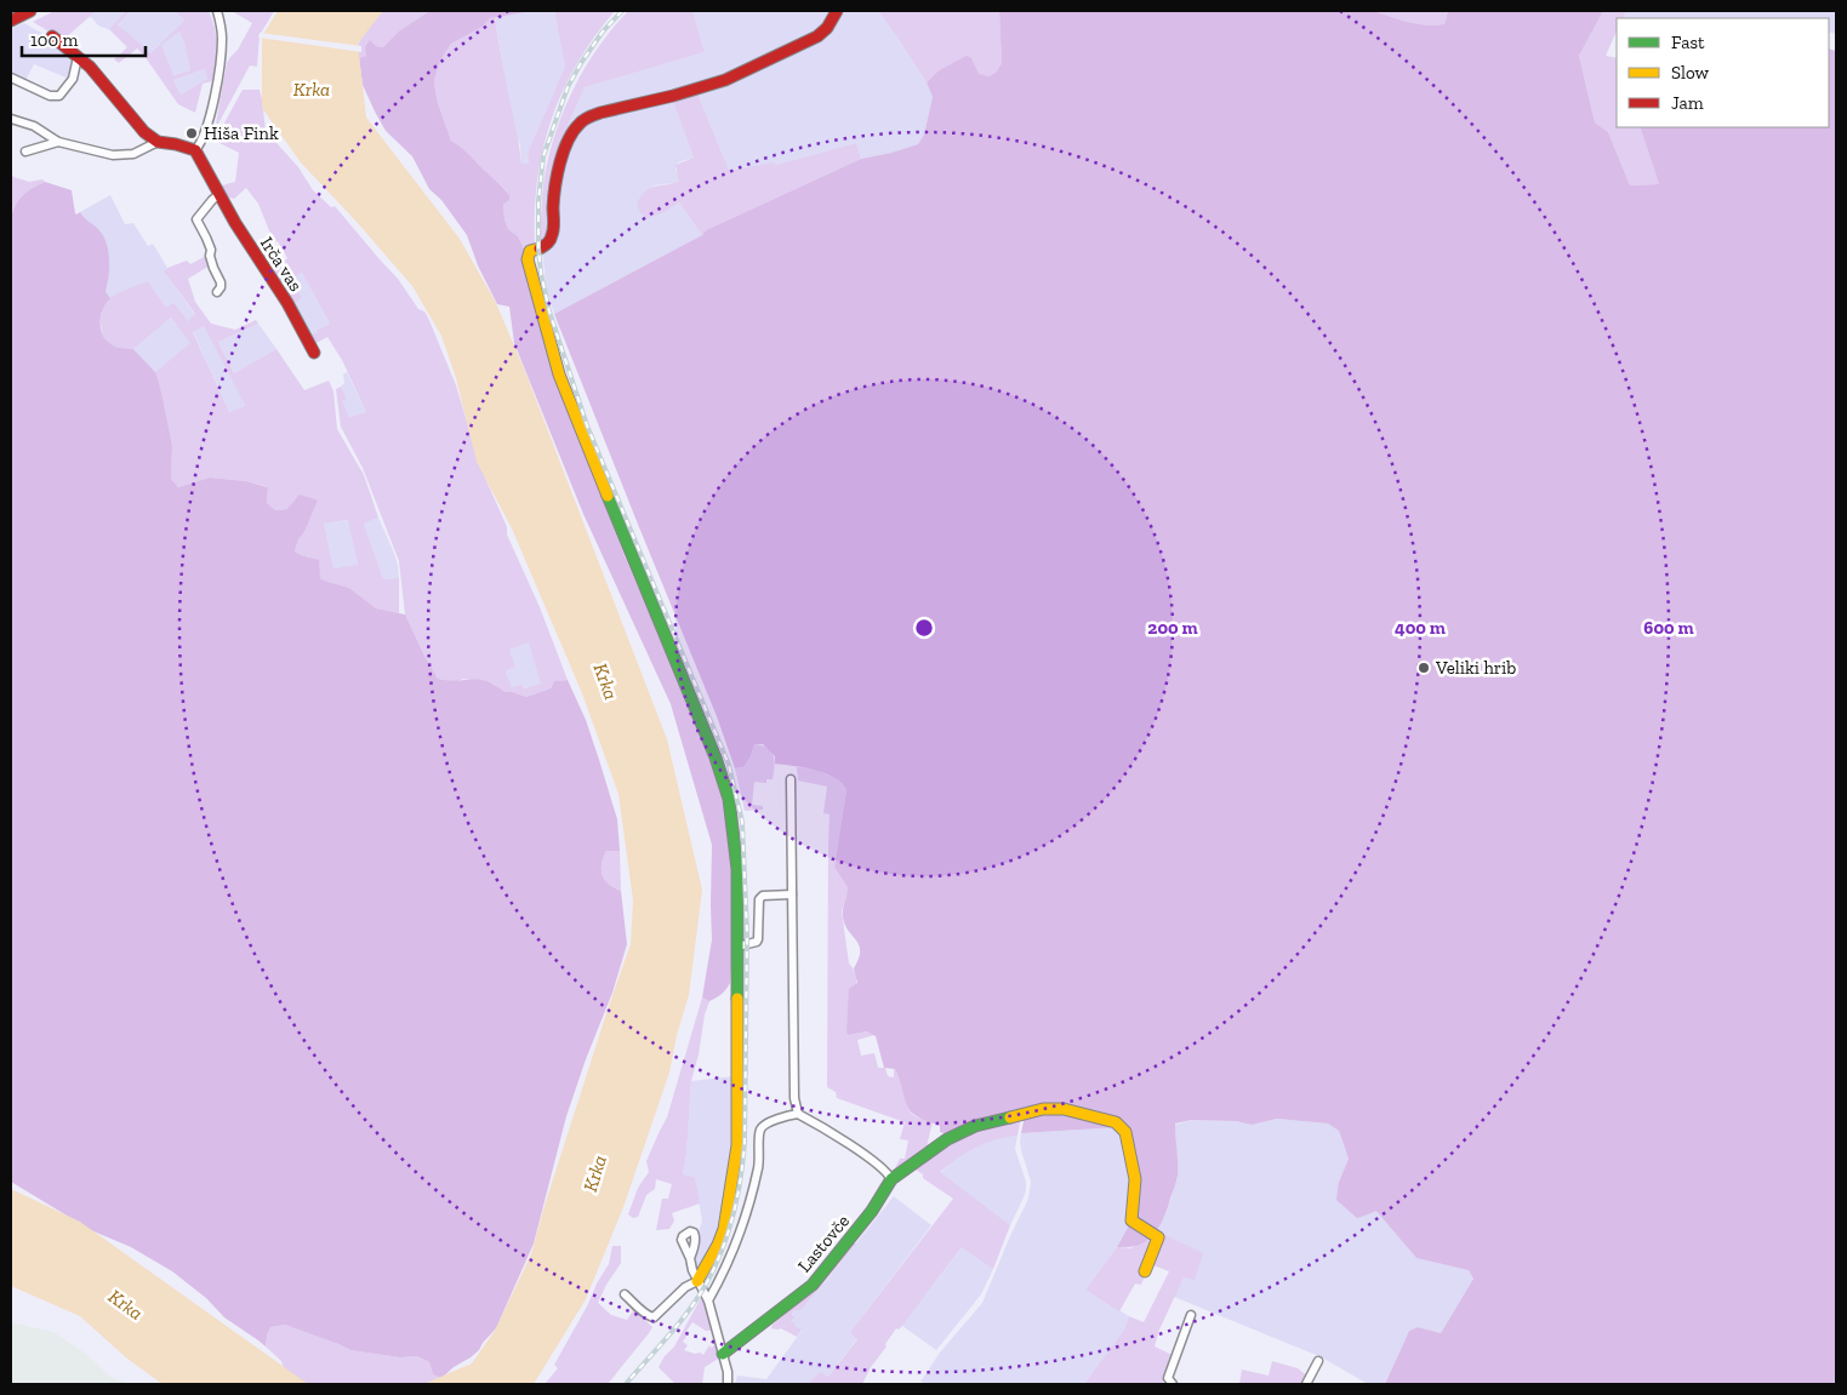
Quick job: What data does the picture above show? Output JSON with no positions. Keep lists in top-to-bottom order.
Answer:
{
  "streets": {
    "street": ["Irča vas", "Lastovče"]
  },
  "water": ["Krka"],
  "places": ["Hiša Fink", "Veliki hrib"],
  "legend": ["Fast", "Slow", "Jam"],
  "scale_bar": "100 m",
  "rings": ["200 m", "400 m", "600 m"]
}
